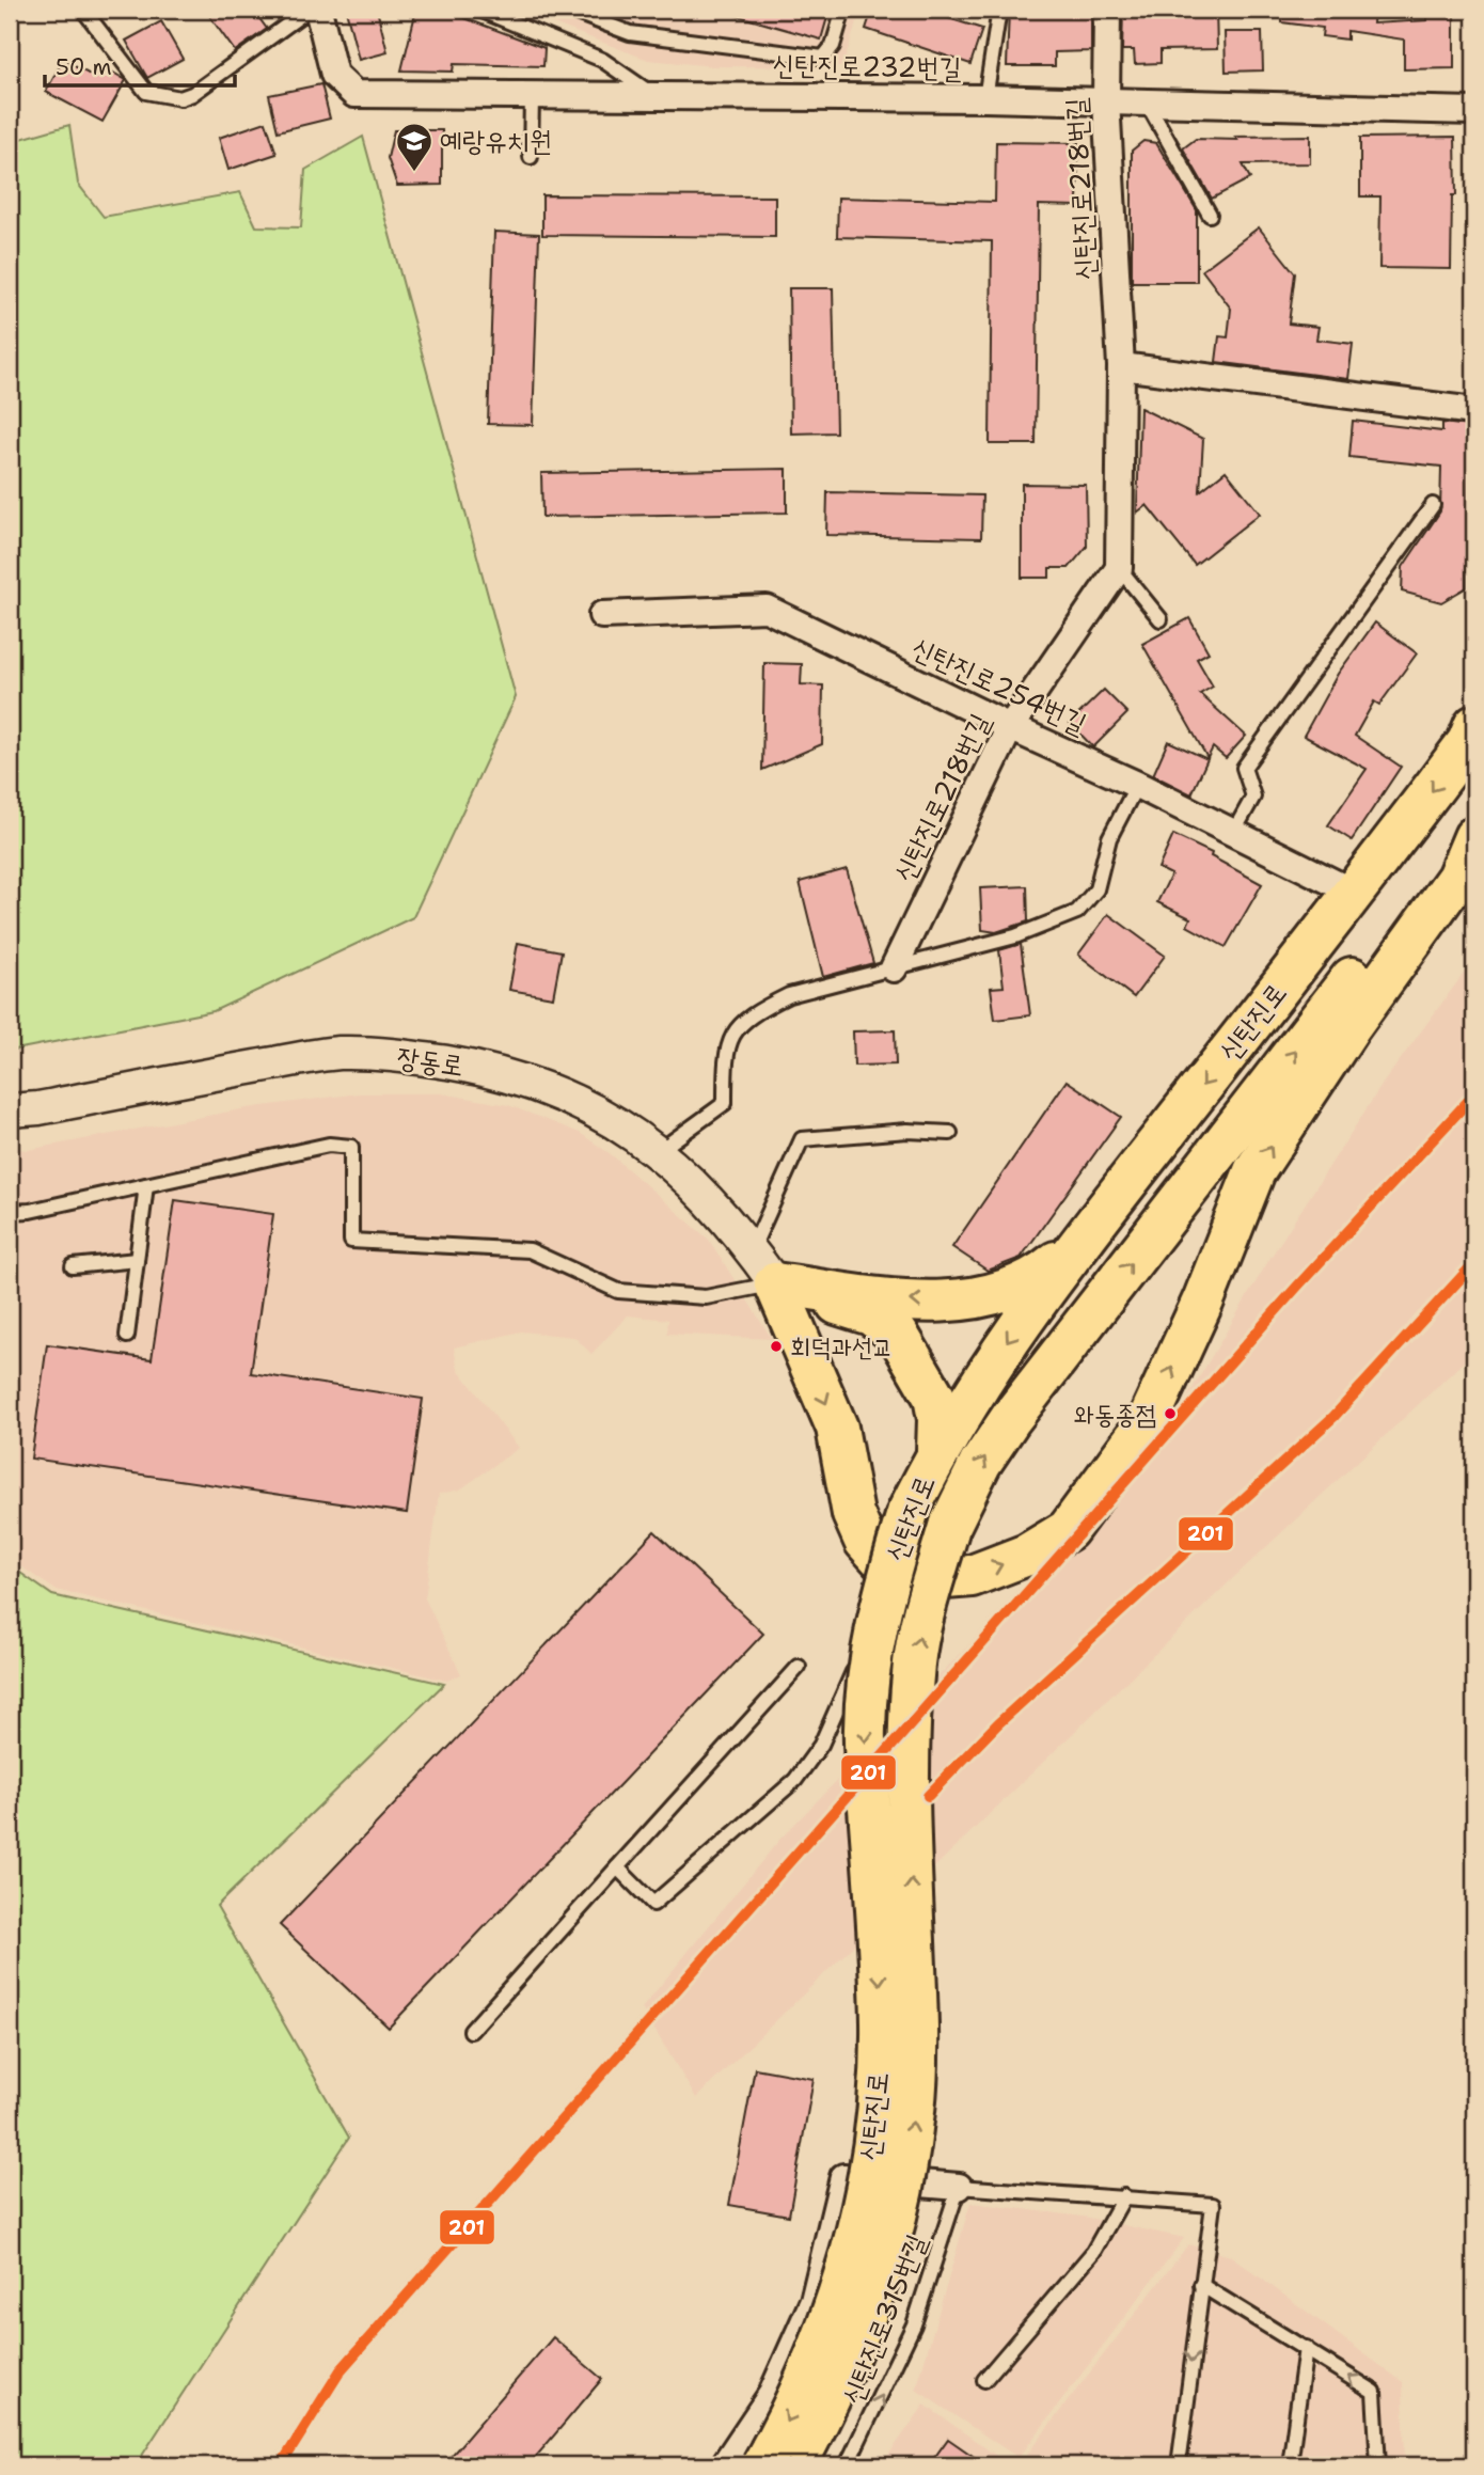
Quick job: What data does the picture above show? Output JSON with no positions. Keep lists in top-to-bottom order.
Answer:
{
  "streets": {
    "main road": ["신탄진로"],
    "street": [
      "신탄진로232번길",
      "신탄진로218번길",
      "신탄진로254번길",
      "장동로"
    ],
    "lane": ["신탄진로315번길"]
  },
  "crossings": [
    ["신탄진로232번길", "신탄진로218번길"],
    ["신탄진로218번길", "신탄진로254번길"],
    ["신탄진로254번길", "신탄진로"]
  ],
  "one_way": ["신탄진로315번길"],
  "places": {
    "school or university": ["예랑유치원"],
    "other": ["회덕과선교", "와동종점"]
  },
  "lines": ["transit line 201"],
  "scale_bar": "50 m"
}
